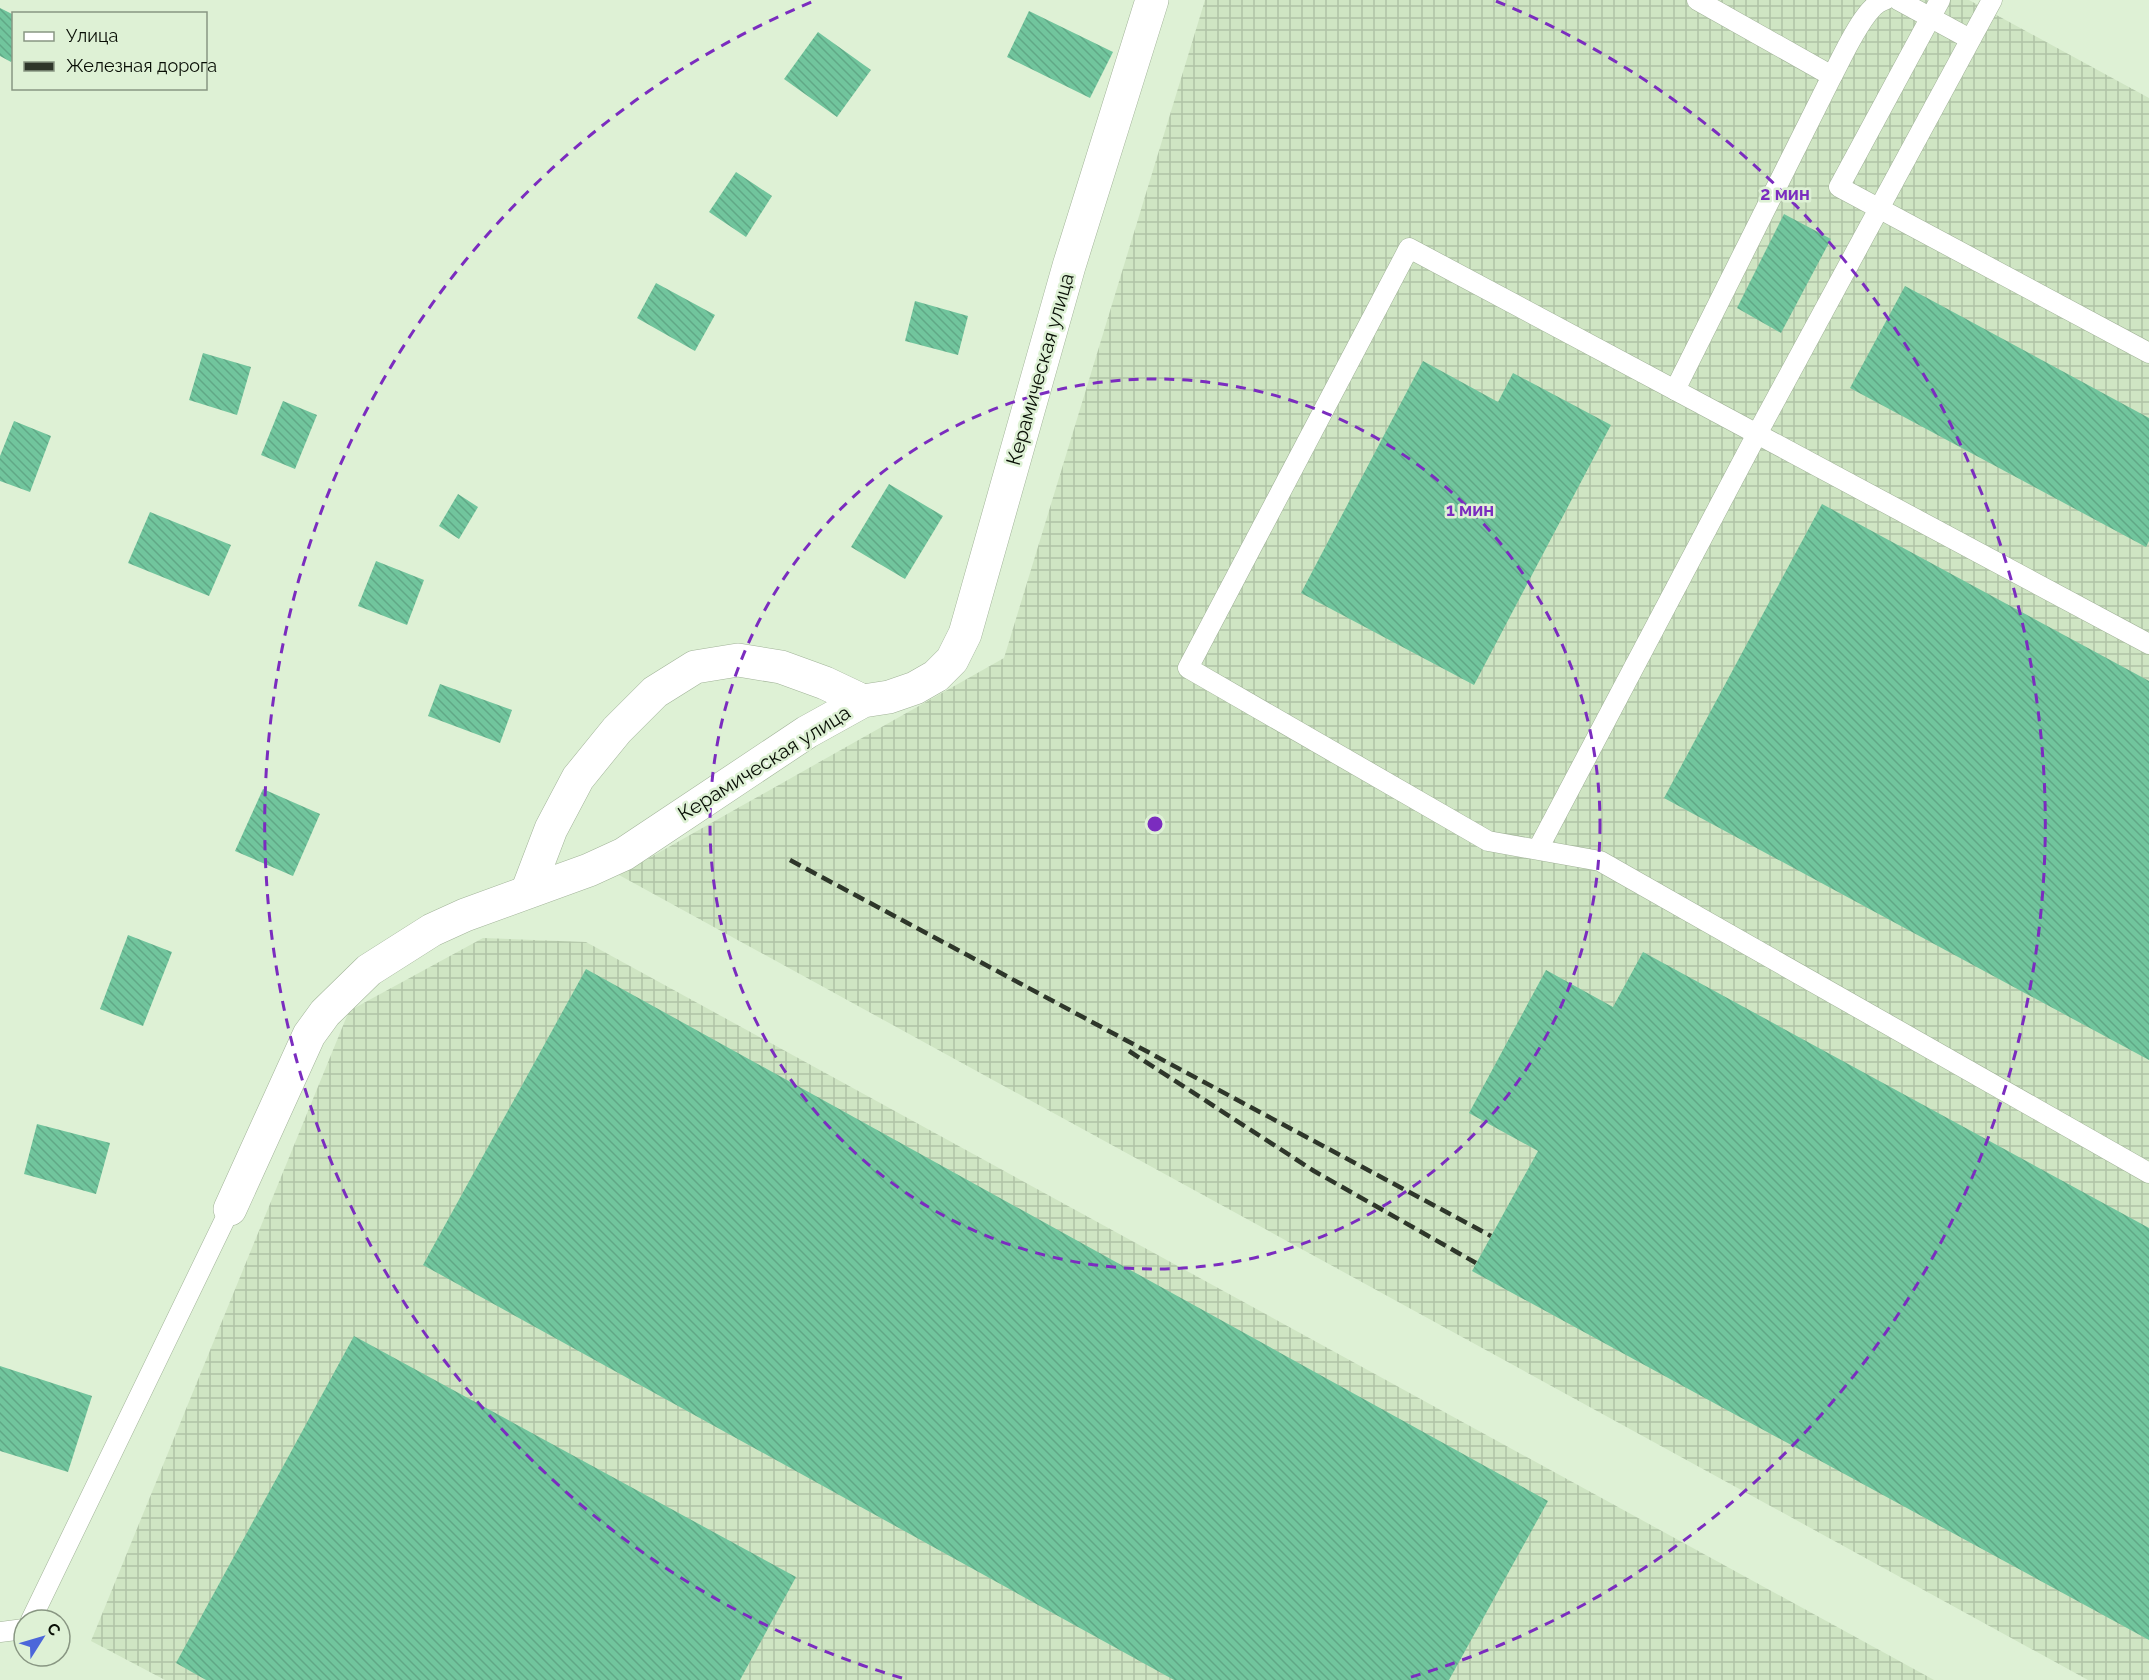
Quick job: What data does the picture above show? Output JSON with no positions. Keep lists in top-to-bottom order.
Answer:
{
  "streets": {
    "street": ["Керамическая улица"]
  },
  "legend": ["Улица", "Железная дорога"],
  "north": "top right",
  "rings": ["2 мин", "1 мин"]
}
